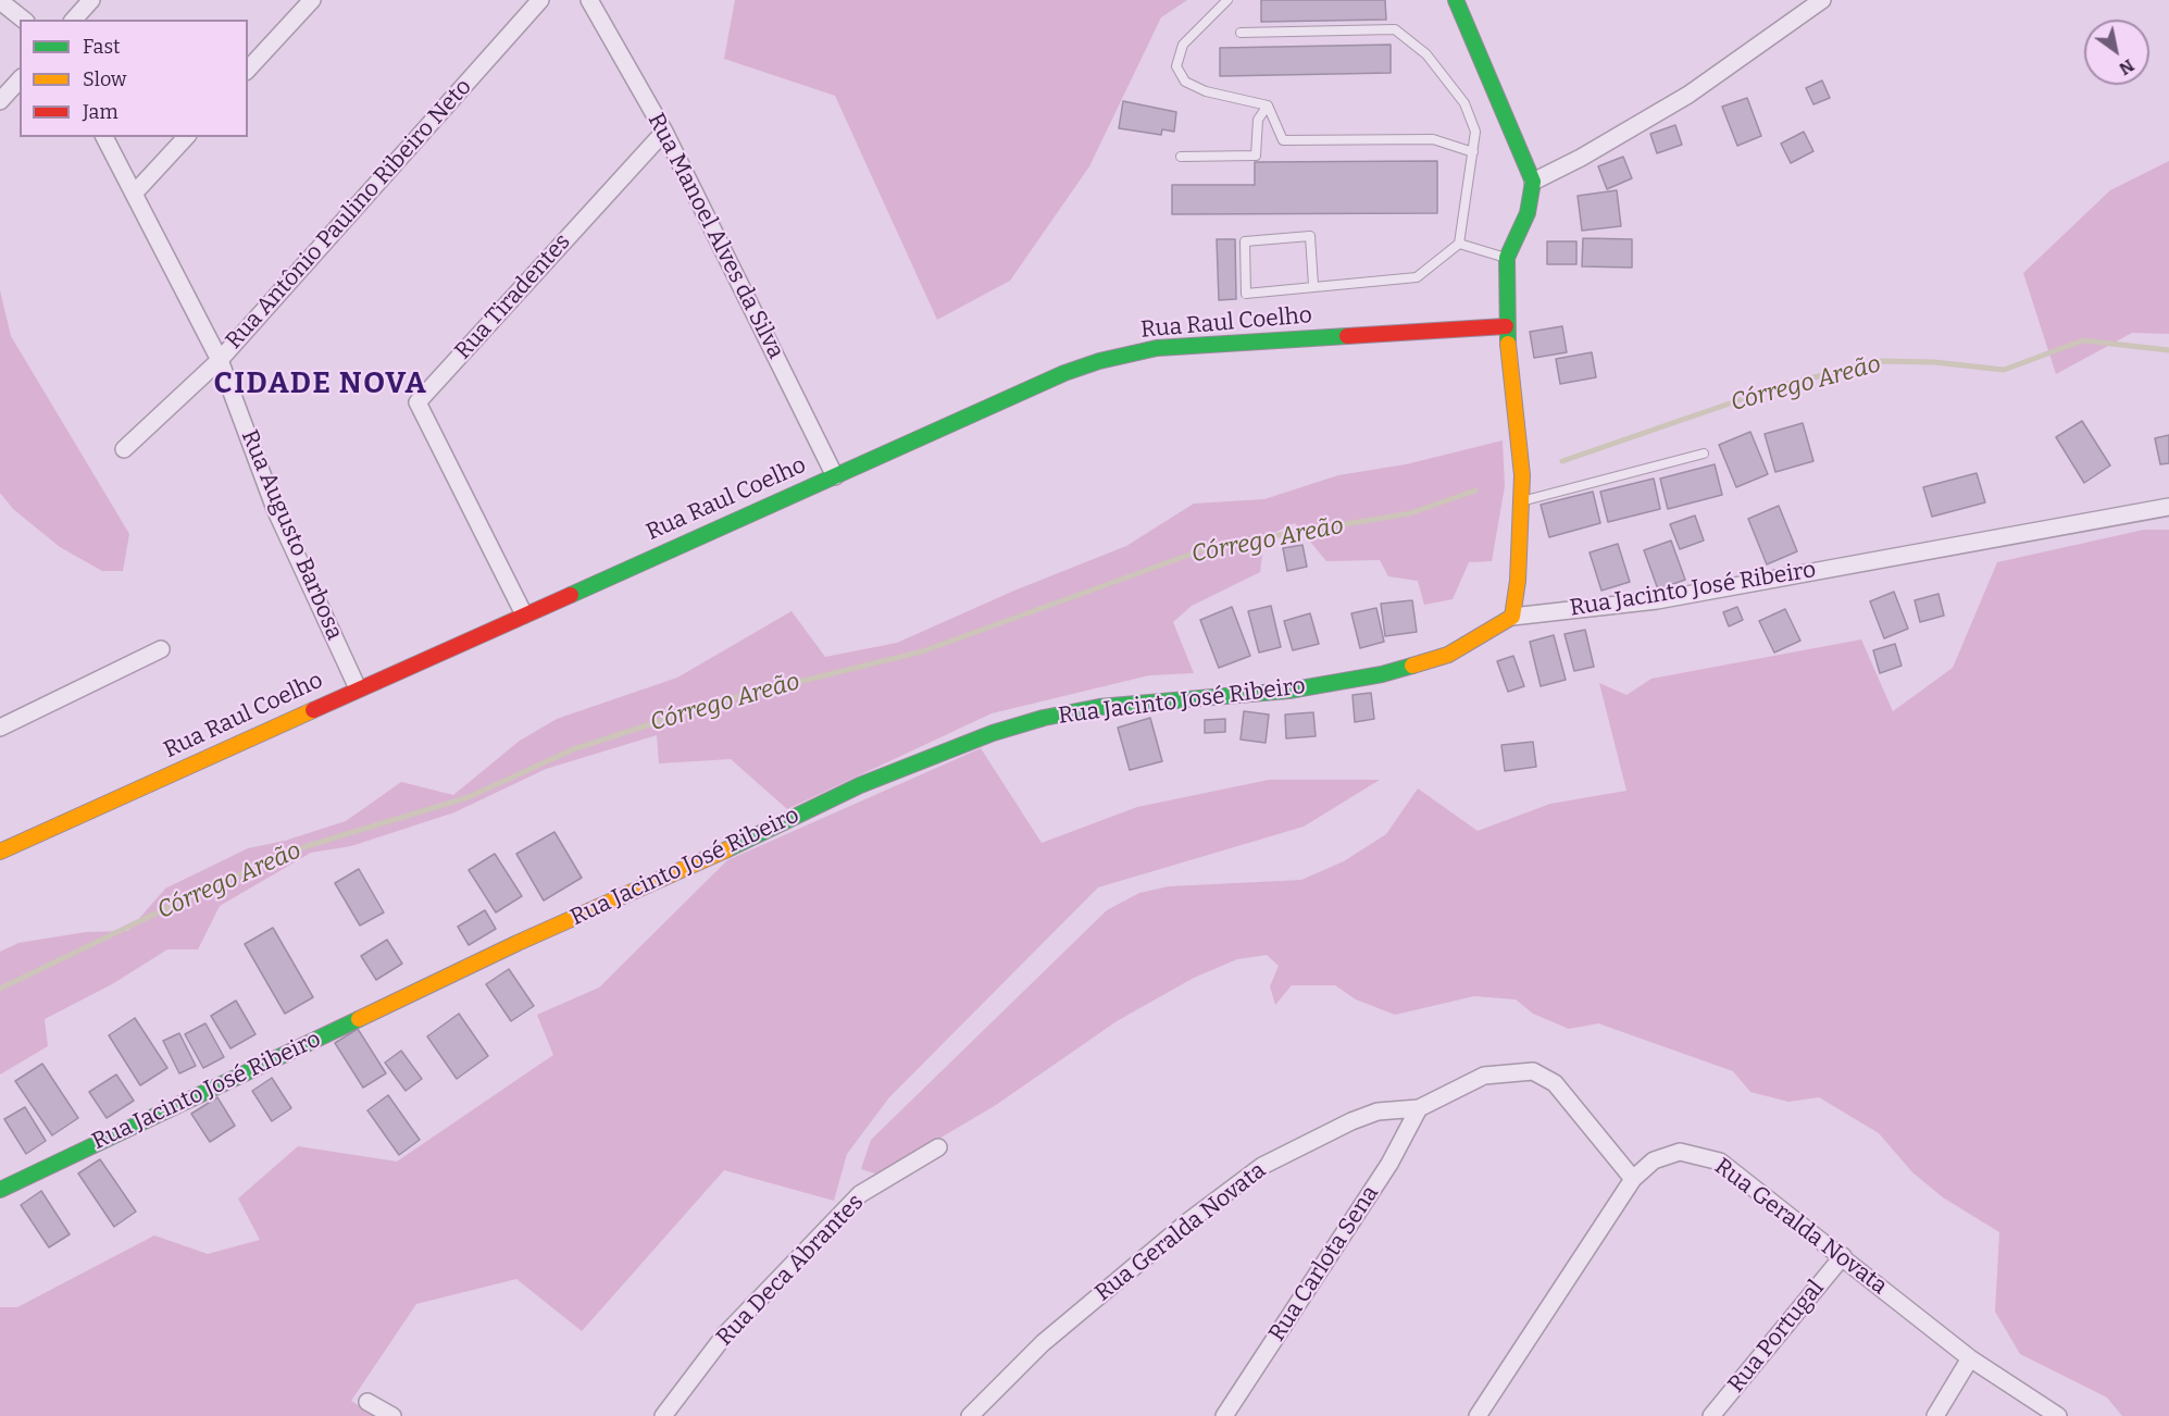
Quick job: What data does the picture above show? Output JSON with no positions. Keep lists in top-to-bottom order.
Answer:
{
  "streets": {
    "street": [
      "Rua Antônio Paulino Ribeiro Neto",
      "Rua Manoel Alves da Silva",
      "Rua Tiradentes",
      "Rua Raul Coelho",
      "Rua Augusto Barbosa",
      "Rua Jacinto José Ribeiro",
      "Rua Geralda Novata",
      "Rua Carlota Sena",
      "Rua Deca Abrantes",
      "Rua Portugal"
    ]
  },
  "crossings": [
    ["Rua Antônio Paulino Ribeiro Neto", "Rua Augusto Barbosa"],
    ["Rua Manoel Alves da Silva", "Rua Tiradentes"],
    ["Rua Manoel Alves da Silva", "Rua Raul Coelho"],
    ["Rua Tiradentes", "Rua Raul Coelho"],
    ["Rua Raul Coelho", "Rua Augusto Barbosa"],
    ["Rua Geralda Novata", "Rua Carlota Sena"],
    ["Rua Geralda Novata", "Rua Portugal"]
  ],
  "districts": ["CIDADE NOVA"],
  "water": ["Córrego Areão"],
  "legend": ["Fast", "Slow", "Jam"],
  "north": "bottom right"
}
